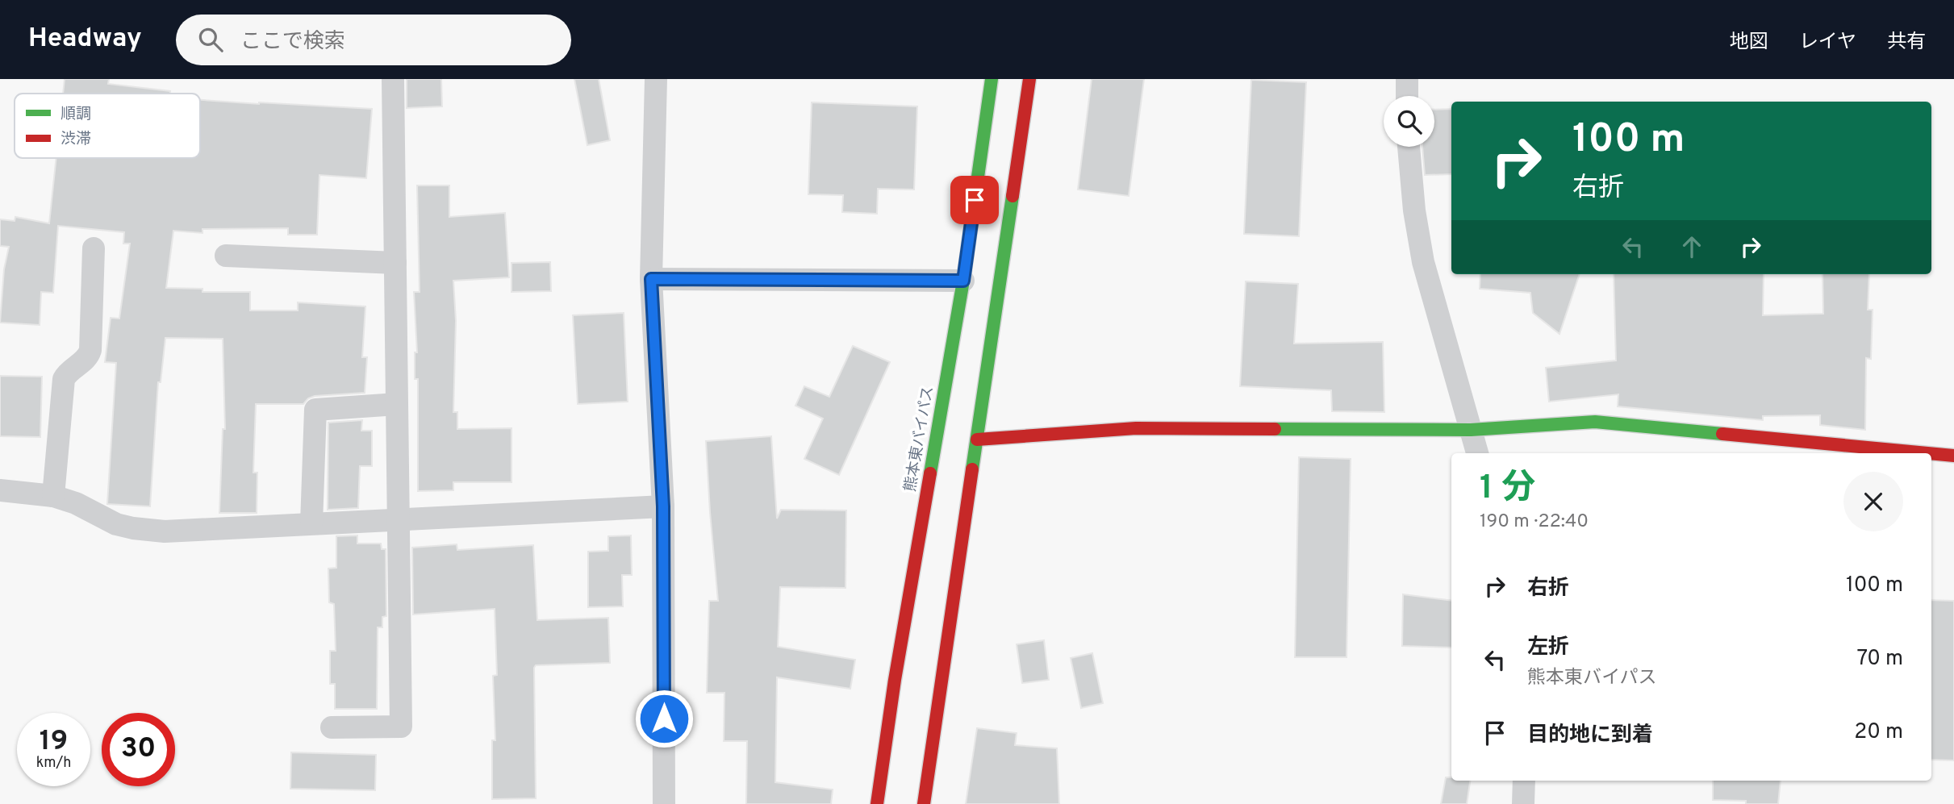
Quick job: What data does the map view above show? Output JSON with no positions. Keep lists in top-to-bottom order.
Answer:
{
  "streets": {
    "main road": ["熊本東バイパス"]
  },
  "legend": ["順調", "渋滞"],
  "page": {
    "header": "Headway",
    "search": "ここで検索",
    "nav": ["地図", "レイヤ", "共有"],
    "turn": ["100 m", "右折"],
    "heading": ["1 分", "190 m · 22:40"],
    "list": [
      {
        "name": "右折",
        "value": "100 m"
      },
      {
        "name": "左折",
        "note": "熊本東バイパス",
        "value": "70 m"
      },
      {
        "name": "目的地に到着",
        "value": "20 m"
      }
    ],
    "speed": "19 km/h",
    "limit": "30"
  }
}
